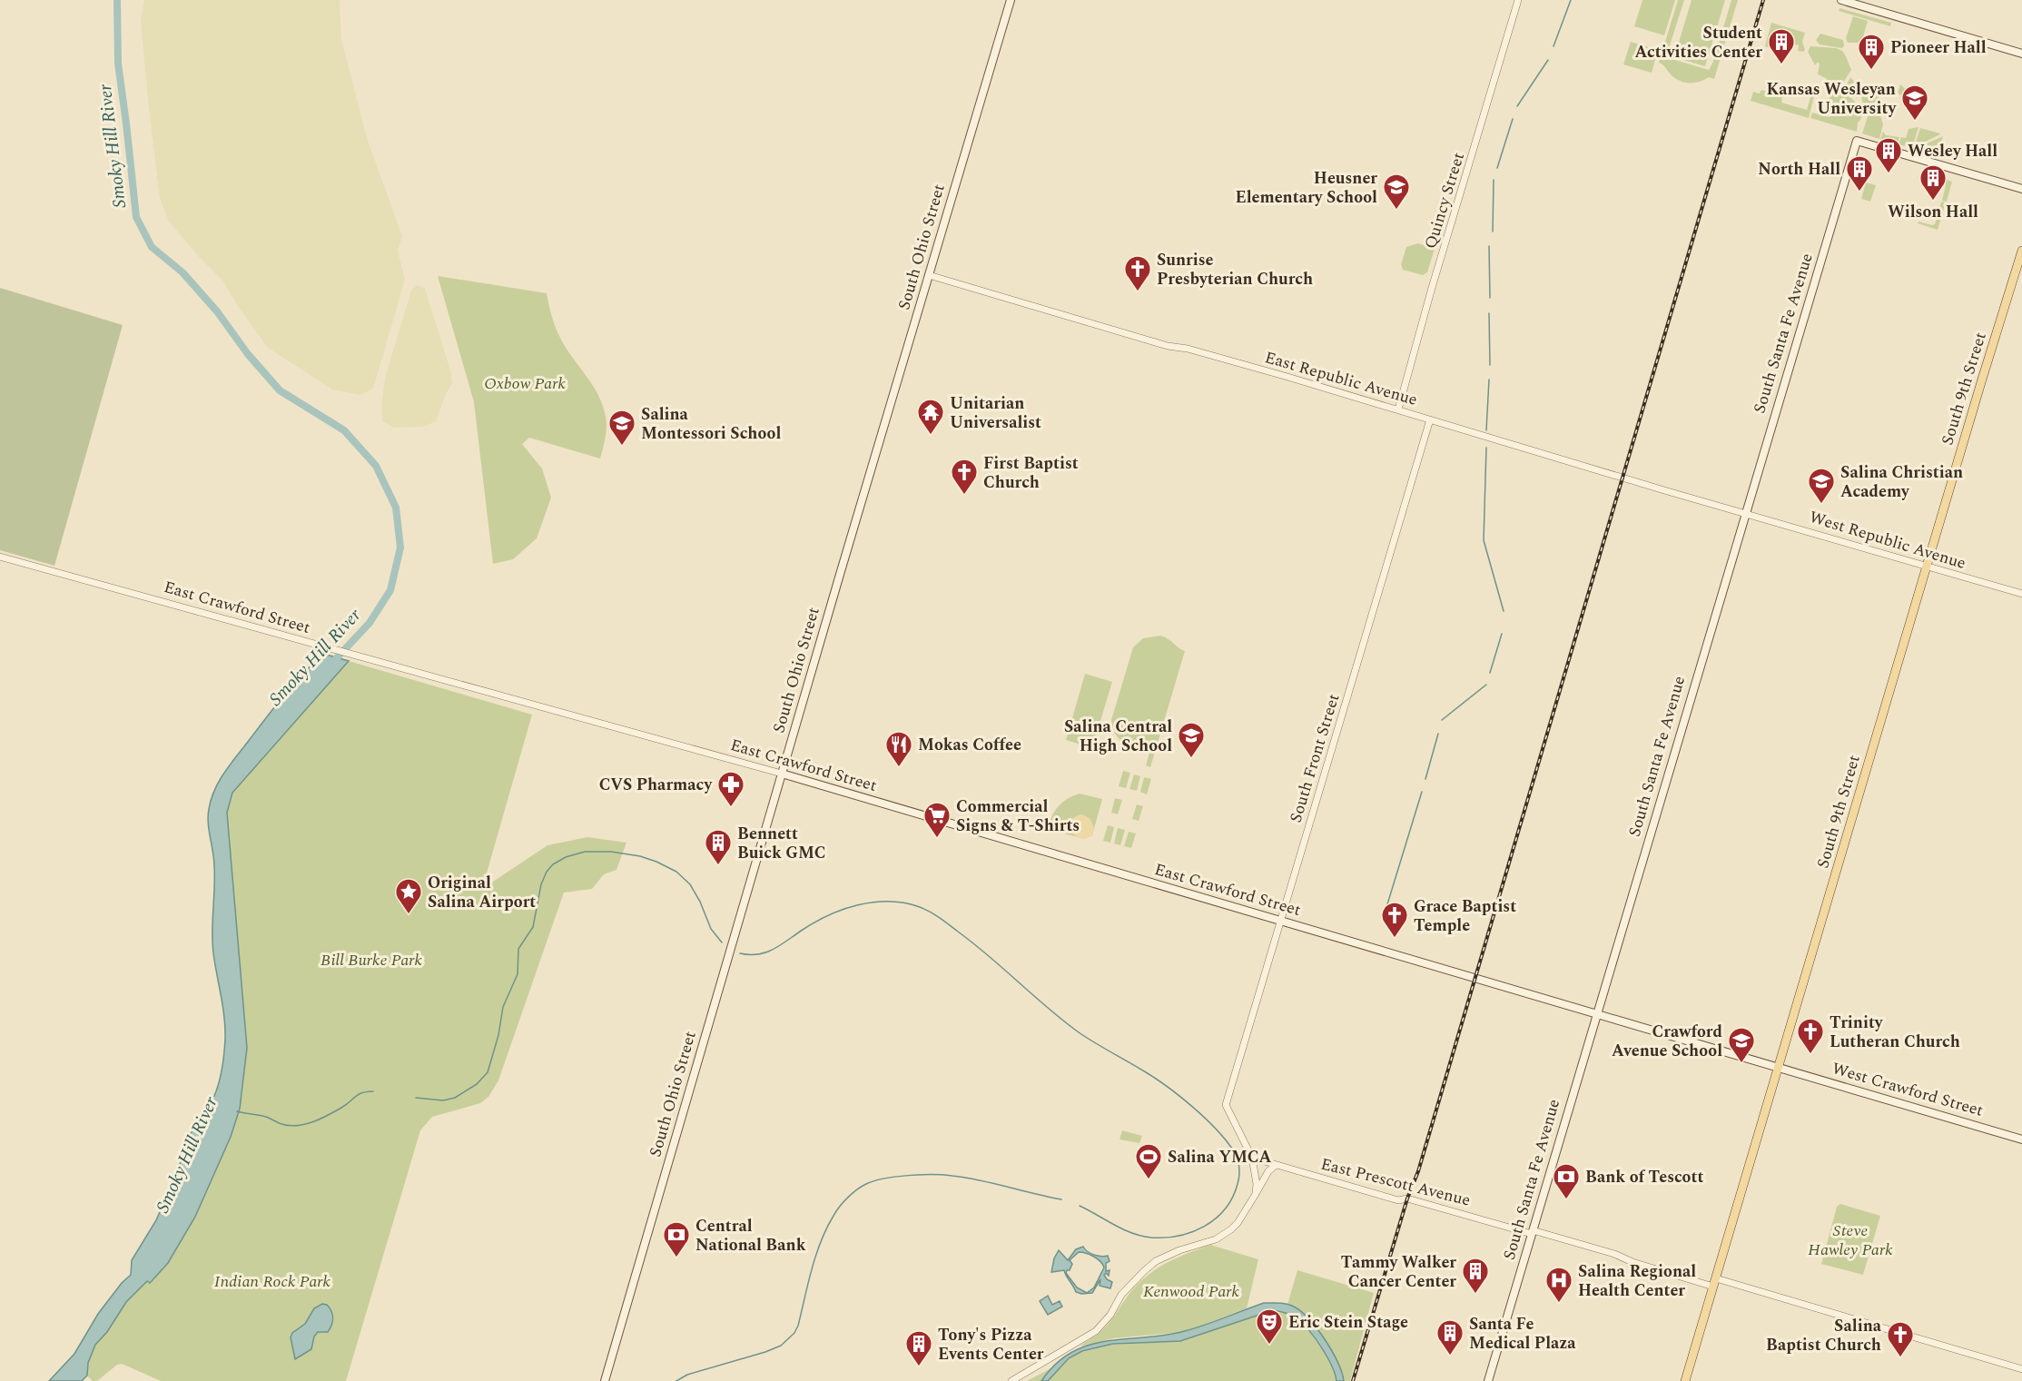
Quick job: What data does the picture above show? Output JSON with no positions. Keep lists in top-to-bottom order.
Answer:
{
  "streets": {
    "main road": [
      "South Ohio Street",
      "South Santa Fe Avenue",
      "South 9th Street",
      "East Crawford Street",
      "West Crawford Street"
    ],
    "street": [
      "Quincy Street",
      "East Republic Avenue",
      "West Republic Avenue",
      "South Front Street",
      "East Prescott Avenue"
    ]
  },
  "crossings": [
    ["Quincy Street", "East Republic Avenue"],
    ["South Ohio Street", "East Republic Avenue"],
    ["South Ohio Street", "East Crawford Street"],
    ["South Santa Fe Avenue", "East Republic Avenue"],
    ["South Santa Fe Avenue", "West Republic Avenue"],
    ["South Santa Fe Avenue", "East Crawford Street"],
    ["South Santa Fe Avenue", "West Crawford Street"],
    ["South Santa Fe Avenue", "East Prescott Avenue"],
    ["East Republic Avenue", "West Republic Avenue"],
    ["East Republic Avenue", "South Front Street"],
    ["South 9th Street", "West Republic Avenue"],
    ["South 9th Street", "West Crawford Street"],
    ["South 9th Street", "East Prescott Avenue"],
    ["East Crawford Street", "South Front Street"],
    ["East Crawford Street", "West Crawford Street"],
    ["South Front Street", "East Prescott Avenue"]
  ],
  "water": ["Smoky Hill River"],
  "parks": [
    "Oxbow Park",
    "Bill Burke Park",
    "Steve Hawley Park",
    "Indian Rock Park",
    "Kenwood Park"
  ],
  "places": {
    "building": [
      "Student Activities Center",
      "Pioneer Hall",
      "Wesley Hall",
      "North Hall",
      "Wilson Hall",
      "Bennett Buick GMC",
      "Tammy Walker Cancer Center",
      "Santa Fe Medical Plaza",
      "Tony's Pizza Events Center"
    ],
    "school or university": [
      "Kansas Wesleyan University",
      "Heusner Elementary School",
      "Salina Montessori School",
      "Salina Christian Academy",
      "Salina Central High School",
      "Crawford Avenue School"
    ],
    "church": [
      "Sunrise Presbyterian Church",
      "First Baptist Church",
      "Grace Baptist Temple",
      "Trinity Lutheran Church",
      "Salina Baptist Church"
    ],
    "temple": ["Unitarian Universalist"],
    "restaurant": ["Mokas Coffee"],
    "pharmacy": ["CVS Pharmacy"],
    "supermarket": ["Commercial Signs & T-Shirts"],
    "place": ["Original Salina Airport"],
    "sports": ["Salina YMCA"],
    "bank": ["Bank of Tescott", "Central National Bank"],
    "hospital": ["Salina Regional Health Center"],
    "theatre": ["Eric Stein Stage"]
  }
}
